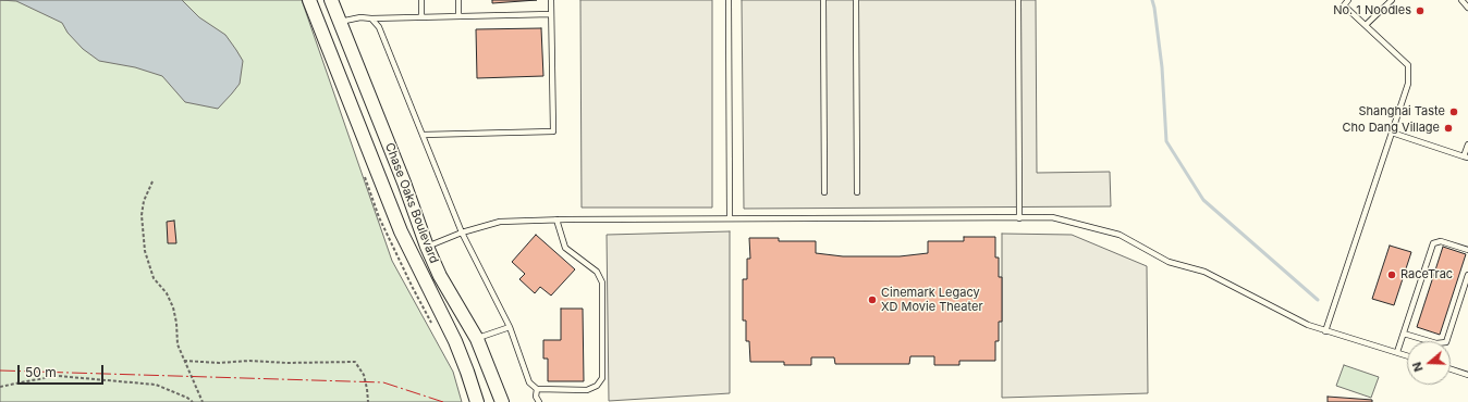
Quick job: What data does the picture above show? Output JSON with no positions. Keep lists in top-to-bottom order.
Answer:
{
  "streets": {
    "street": ["Chase Oaks Boulevard"]
  },
  "places": [
    "No. 1 Noodles",
    "Shanghai Taste",
    "Cho Dang Village",
    "RaceTrac",
    "Cinemark Legacy XD Movie Theater"
  ],
  "scale_bar": "50 m",
  "north": "left"
}
